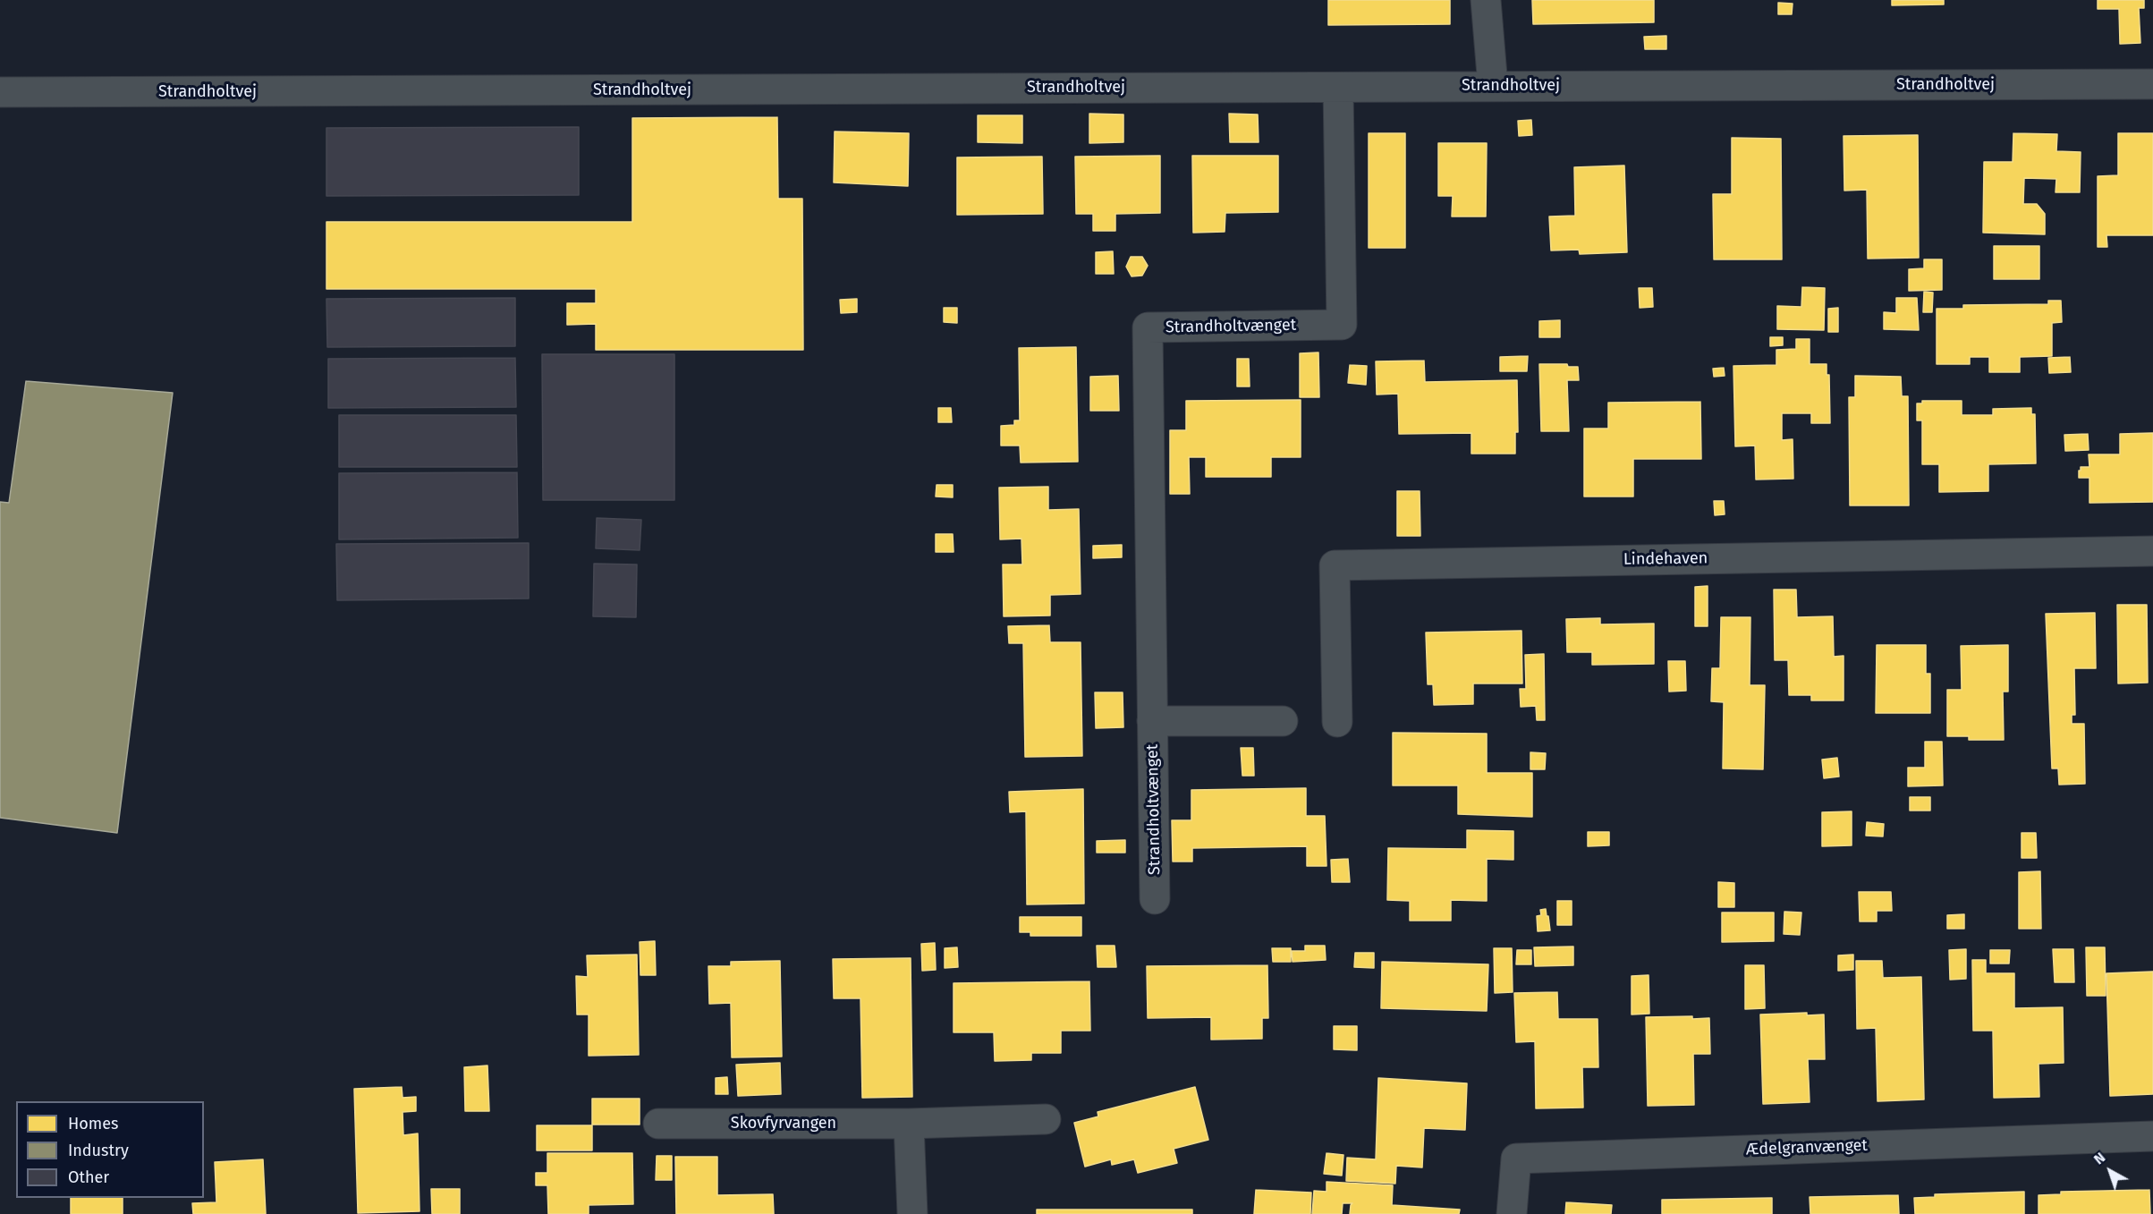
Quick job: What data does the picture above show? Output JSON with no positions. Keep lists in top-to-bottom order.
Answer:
{
  "streets": {
    "street": [
      "Strandholtvej",
      "Strandholtvænget",
      "Lindehaven",
      "Skovfyrvangen",
      "Ædelgranvænget"
    ]
  },
  "crossings": [
    ["Strandholtvej", "Strandholtvænget"]
  ],
  "legend": ["Homes", "Industry", "Other"],
  "north": "top left"
}
